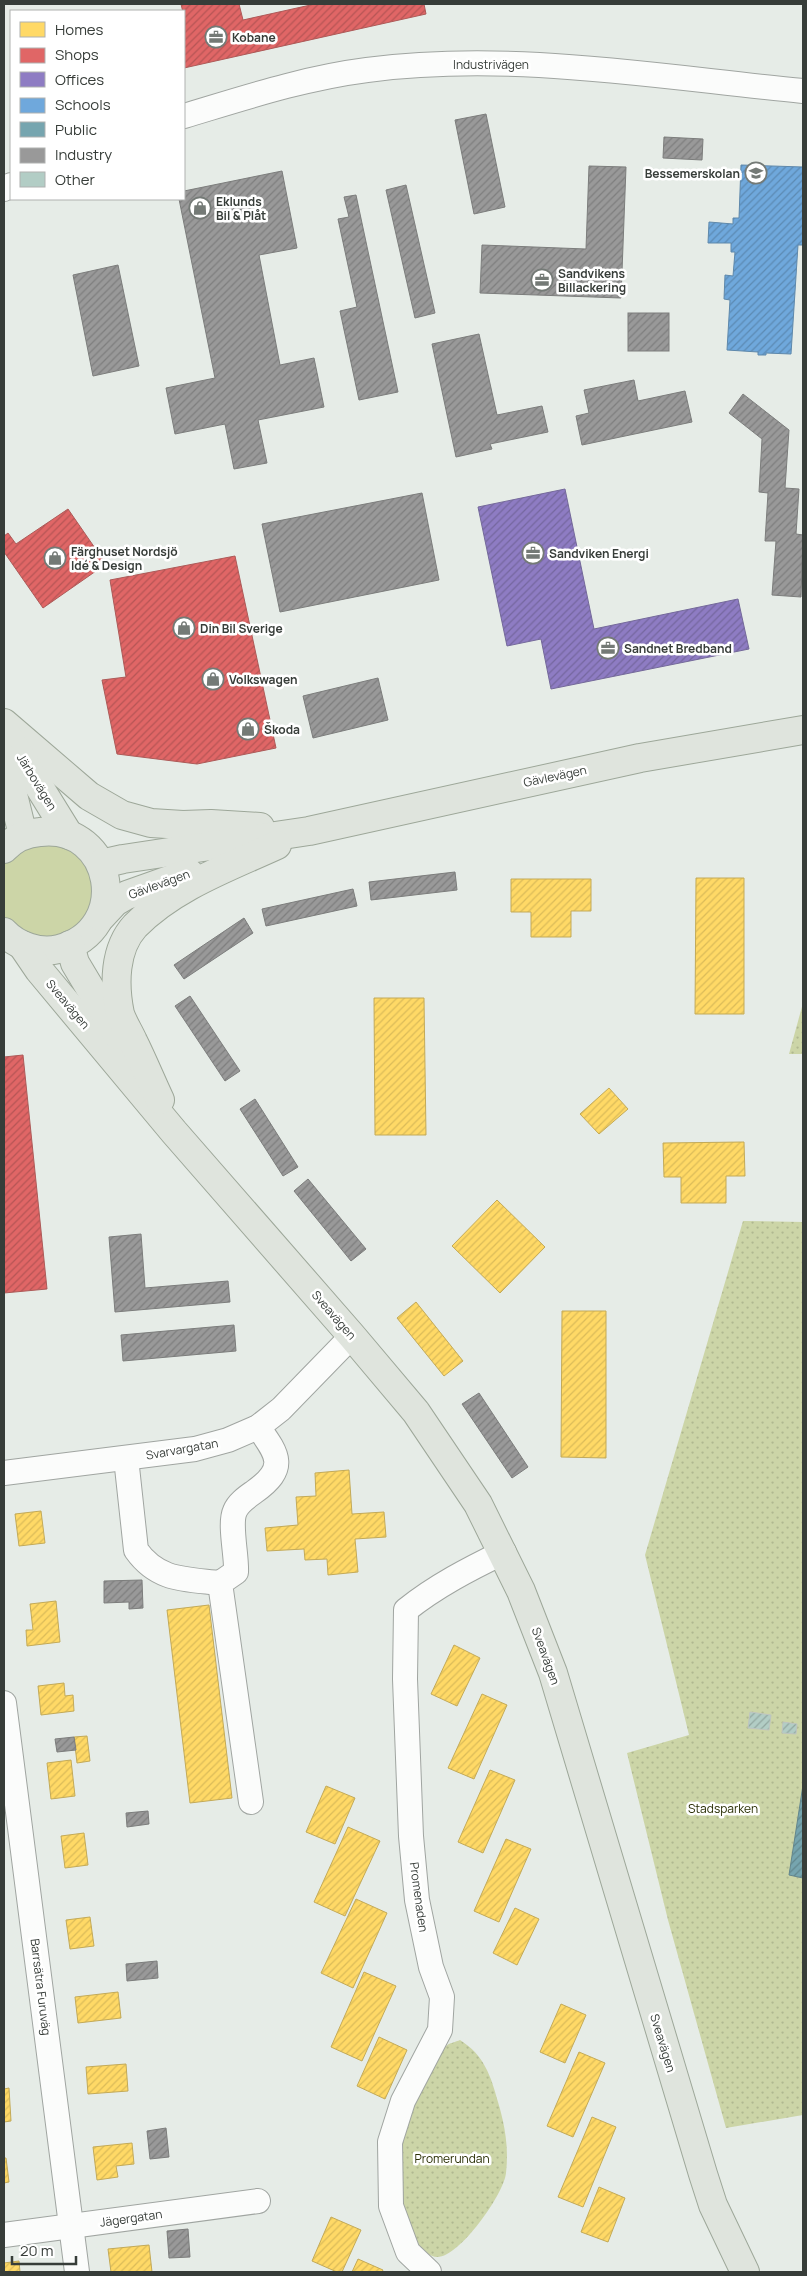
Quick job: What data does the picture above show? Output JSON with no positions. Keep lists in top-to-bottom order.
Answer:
{
  "streets": {
    "main road": ["Gävlevägen", "Järbovägen", "Sveavägen"],
    "street": [
      "Industrivägen",
      "Svarvargatan",
      "Promenaden",
      "Barrsätra Furuväg",
      "Jägergatan"
    ]
  },
  "crossings": [
    ["Gävlevägen", "Sveavägen"],
    ["Sveavägen", "Svarvargatan"],
    ["Sveavägen", "Promenaden"],
    ["Barrsätra Furuväg", "Jägergatan"]
  ],
  "parks": ["Stadsparken", "Promerundan"],
  "places": {
    "office": [
      "Kobane",
      "Sandvikens Billackering",
      "Sandviken Energi",
      "Sandnet Bredband"
    ],
    "school or university": ["Bessemerskolan"],
    "shop": [
      "Eklunds Bil & Plåt",
      "Färghuset Nordsjö Idé & Design",
      "Din Bil Sverige",
      "Volkswagen",
      "Škoda"
    ]
  },
  "legend": [
    "Homes",
    "Shops",
    "Offices",
    "Schools",
    "Public",
    "Industry",
    "Other"
  ],
  "scale_bar": "20 m"
}
